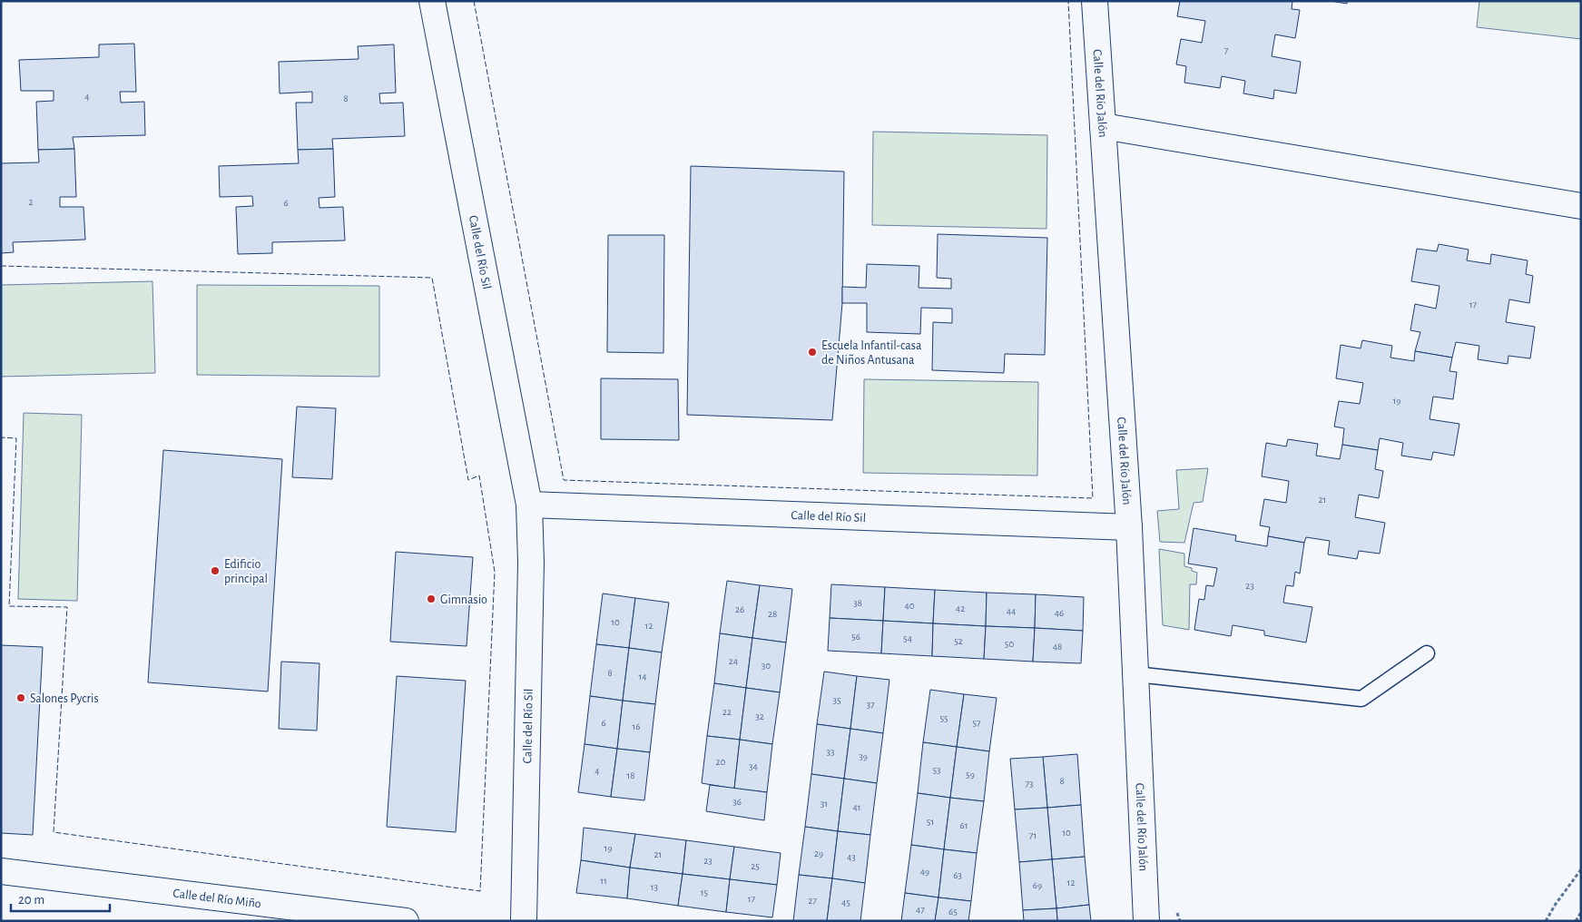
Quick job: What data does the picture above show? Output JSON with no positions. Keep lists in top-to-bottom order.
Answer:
{
  "streets": {
    "street": ["Calle del Río Jalón", "Calle del Río Sil", "Calle del Río Miño"]
  },
  "crossings": [
    ["Calle del Río Jalón", "Calle del Río Sil"]
  ],
  "places": [
    "Escuela Infantil-casa de Niños Antusana",
    "Edificio principal",
    "Gimnasio",
    "Salones Pycris"
  ],
  "house_numbers": [
    "7",
    "4",
    "8",
    "2",
    "6",
    "17",
    "19",
    "21",
    "23",
    "38",
    "40",
    "42",
    "26",
    "44",
    "46",
    "28",
    "10",
    "12",
    "56",
    "54",
    "52",
    "50",
    "48",
    "24",
    "30",
    "8",
    "14",
    "35",
    "37",
    "22",
    "32",
    "55",
    "6",
    "57",
    "16",
    "33",
    "39",
    "20",
    "34",
    "53",
    "4",
    "59",
    "18",
    "8",
    "73",
    "36",
    "31",
    "41",
    "51",
    "61",
    "10",
    "71",
    "19",
    "29",
    "21",
    "43",
    "23",
    "25",
    "49",
    "63",
    "11",
    "12",
    "69",
    "13",
    "15",
    "17",
    "27",
    "45",
    "47",
    "65"
  ],
  "scale_bar": "20 m"
}
